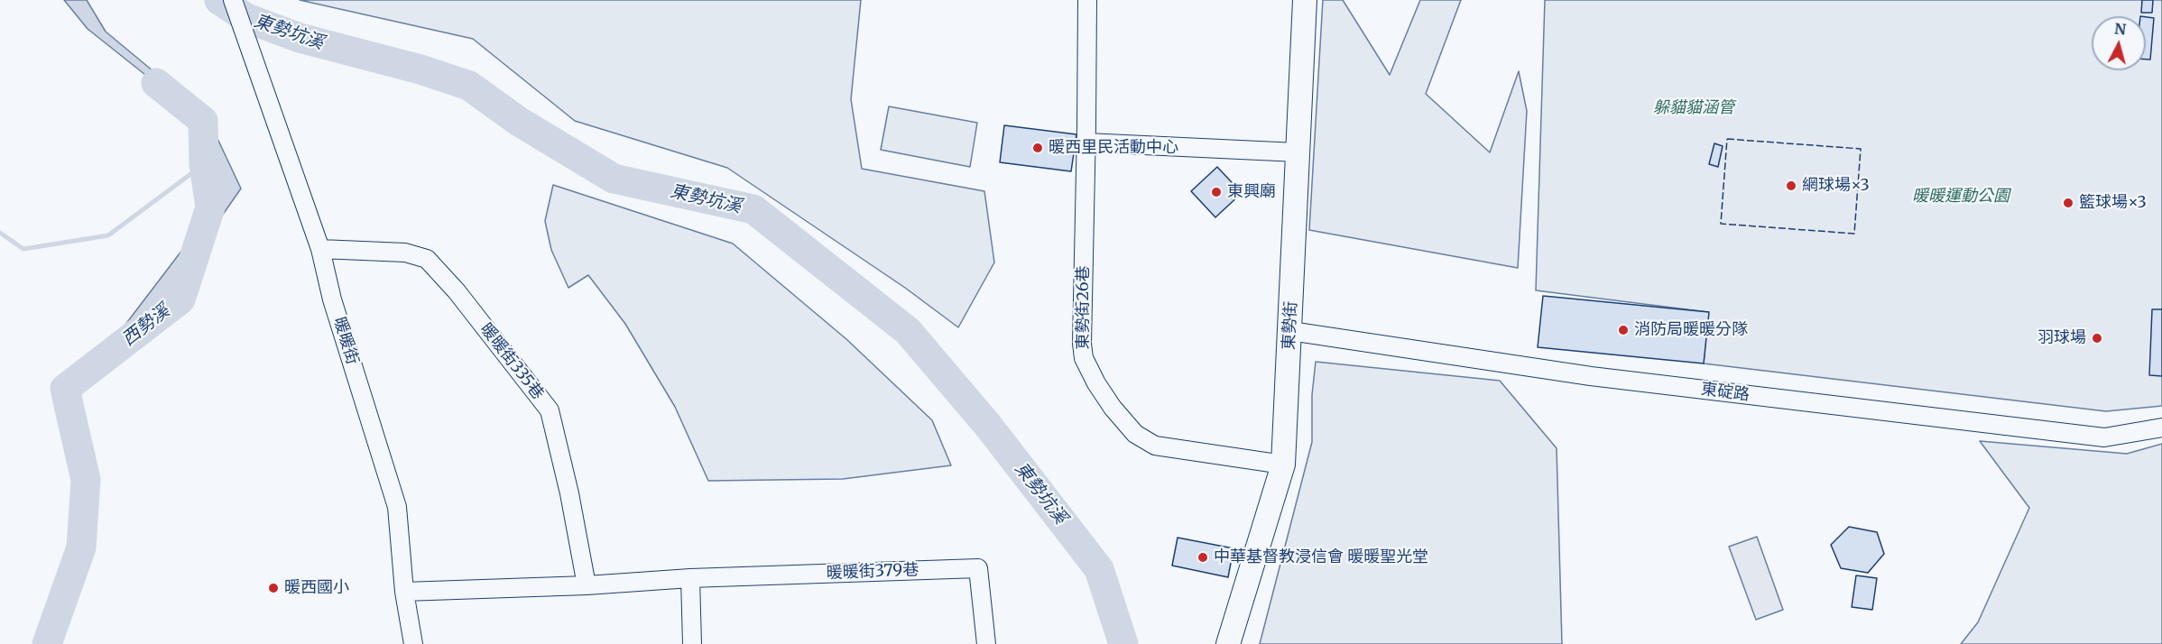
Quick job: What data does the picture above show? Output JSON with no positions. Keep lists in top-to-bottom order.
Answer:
{
  "streets": {
    "main road": ["東勢街"],
    "street": [
      "東勢街26巷",
      "暖暖街",
      "暖暖街335巷",
      "東碇路",
      "暖暖街379巷"
    ]
  },
  "crossings": [
    ["東勢街26巷", "東勢街"],
    ["東勢街", "東碇路"],
    ["暖暖街", "暖暖街335巷"],
    ["暖暖街", "暖暖街379巷"],
    ["暖暖街335巷", "暖暖街379巷"]
  ],
  "water": ["東勢坑溪", "西勢溪"],
  "parks": ["躲貓貓涵管", "暖暖運動公園"],
  "places": [
    "暖西里民活動中心",
    "網球場×3",
    "東興廟",
    "籃球場×3",
    "消防局暖暖分隊",
    "羽球場",
    "中華基督教浸信會 暖暖聖光堂",
    "暖西國小"
  ],
  "north": "top"
}
